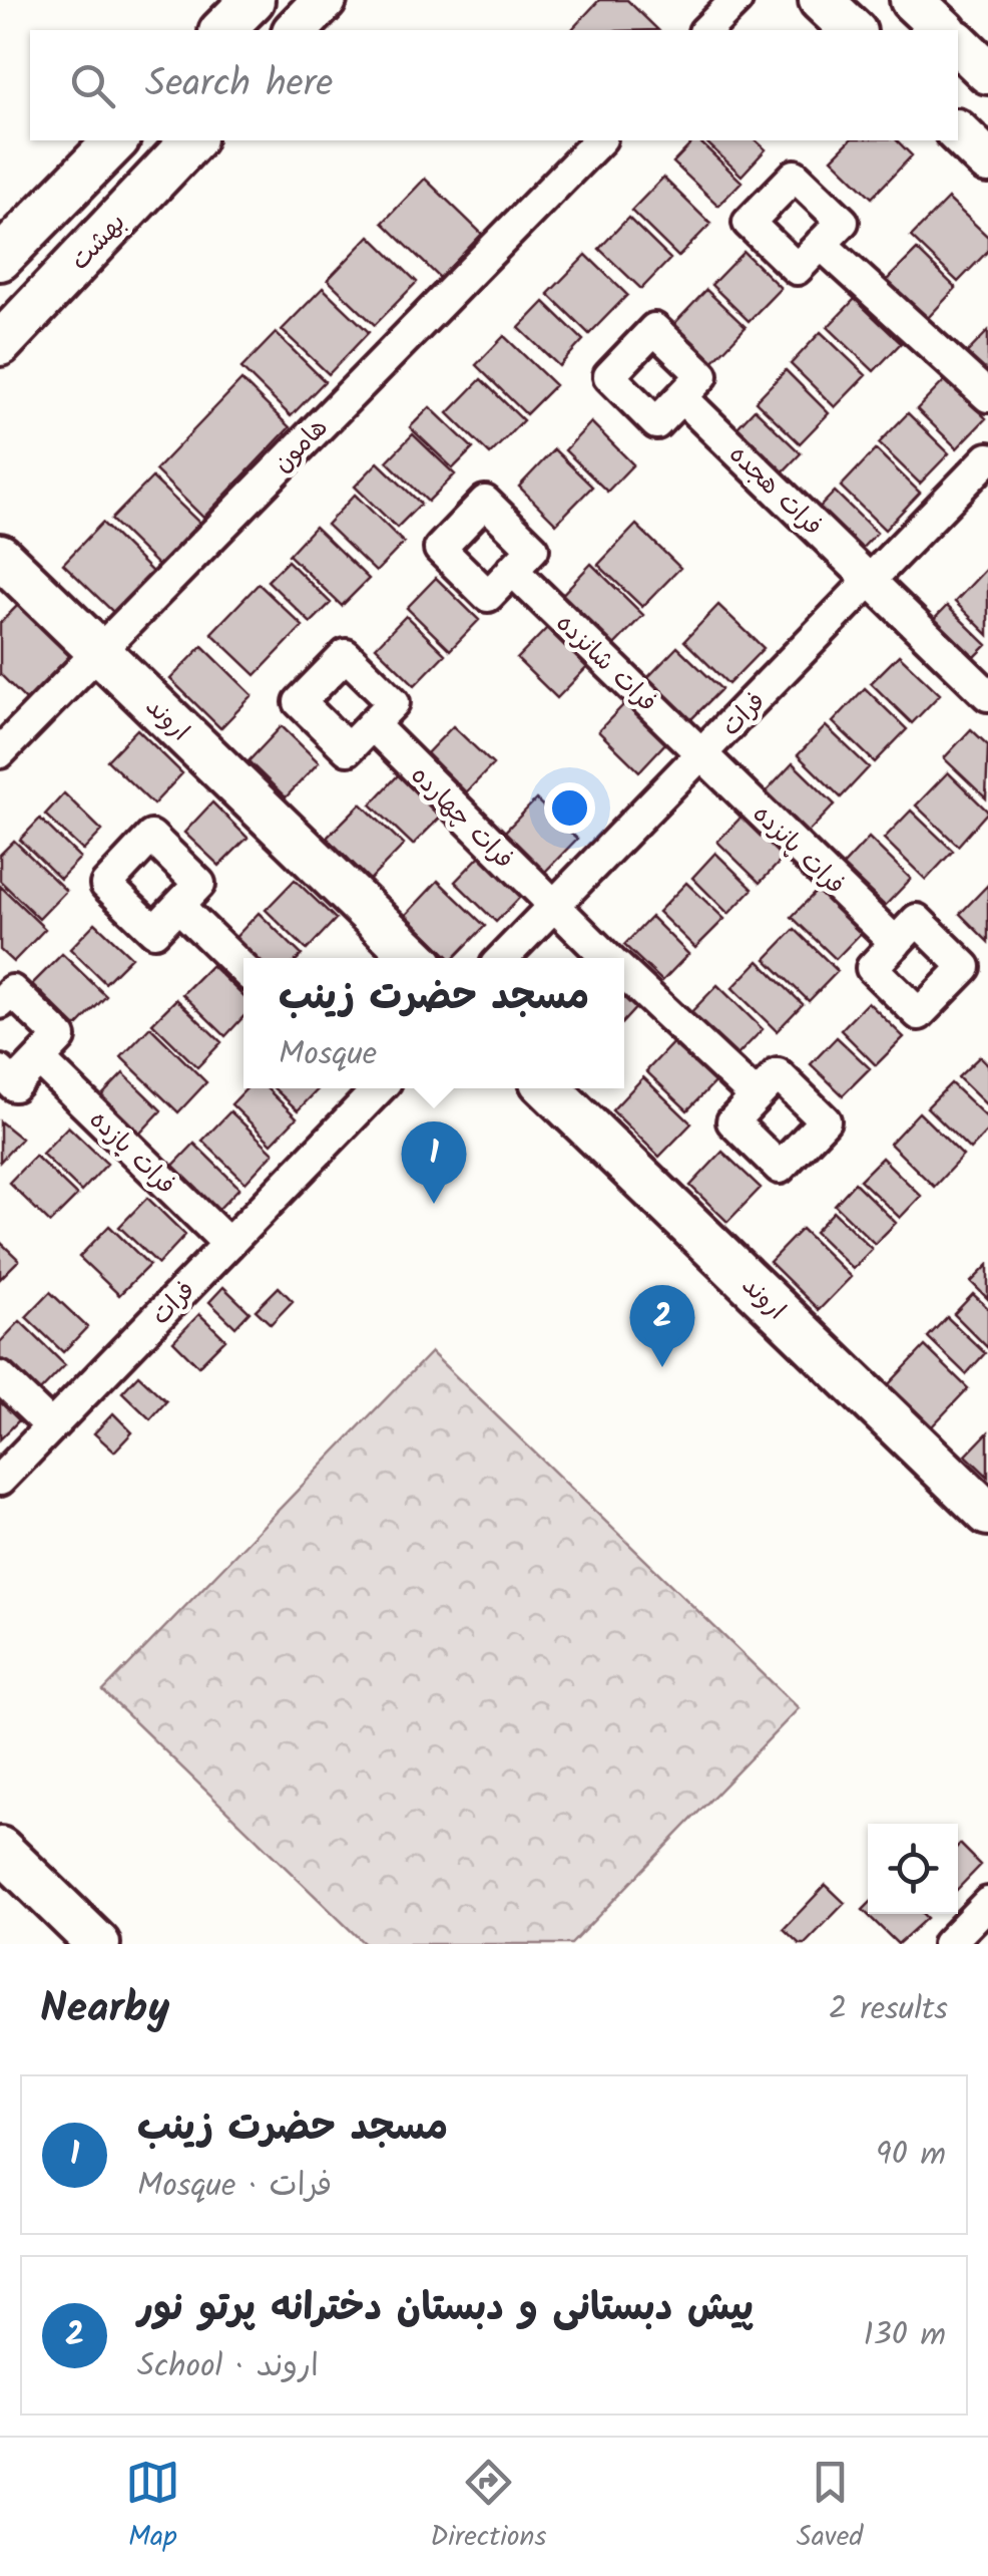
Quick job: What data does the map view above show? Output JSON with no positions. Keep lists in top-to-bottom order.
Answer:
{
  "streets": {
    "street": [
      "بهشت",
      "هامون",
      "فرات هجده",
      "فرات شانزده",
      "فرات",
      "اروند",
      "فرات چهارده",
      "فرات پانزده",
      "فرات یازده"
    ]
  },
  "crossings": [
    ["هامون", "اروند"],
    ["فرات هجده", "فرات"],
    ["فرات شانزده", "فرات"],
    ["فرات شانزده", "فرات پانزده"],
    ["فرات", "فرات چهارده"],
    ["فرات", "فرات پانزده"],
    ["فرات", "فرات یازده"]
  ],
  "page": {
    "search": "Search here",
    "popup": ["مسجد حضرت زینب", "Mosque"],
    "pins": ["1", "2"],
    "heading": ["Nearby", "2 results"],
    "list": [
      {
        "mark": "1",
        "name": "مسجد حضرت زینب",
        "note": "Mosque · فرات",
        "value": "90 m"
      },
      {
        "mark": "2",
        "name": "پیش دبستانی و دبستان دخترانه پرتو نور",
        "note": "School · اروند",
        "value": "130 m"
      }
    ],
    "nav": ["Map", "Directions", "Saved"]
  }
}
